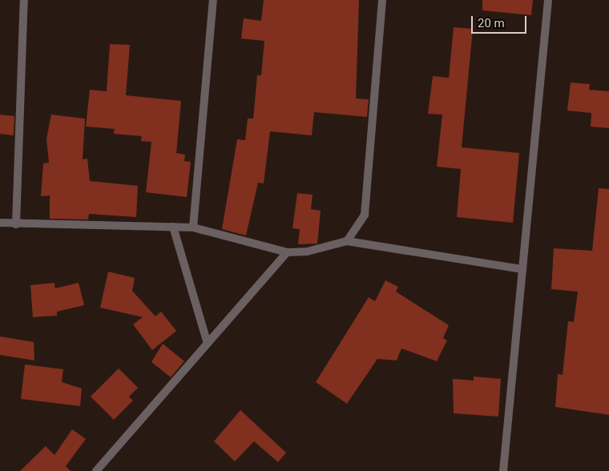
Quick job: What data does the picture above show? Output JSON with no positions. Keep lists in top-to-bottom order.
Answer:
{
  "scale_bar": "20 m"
}
